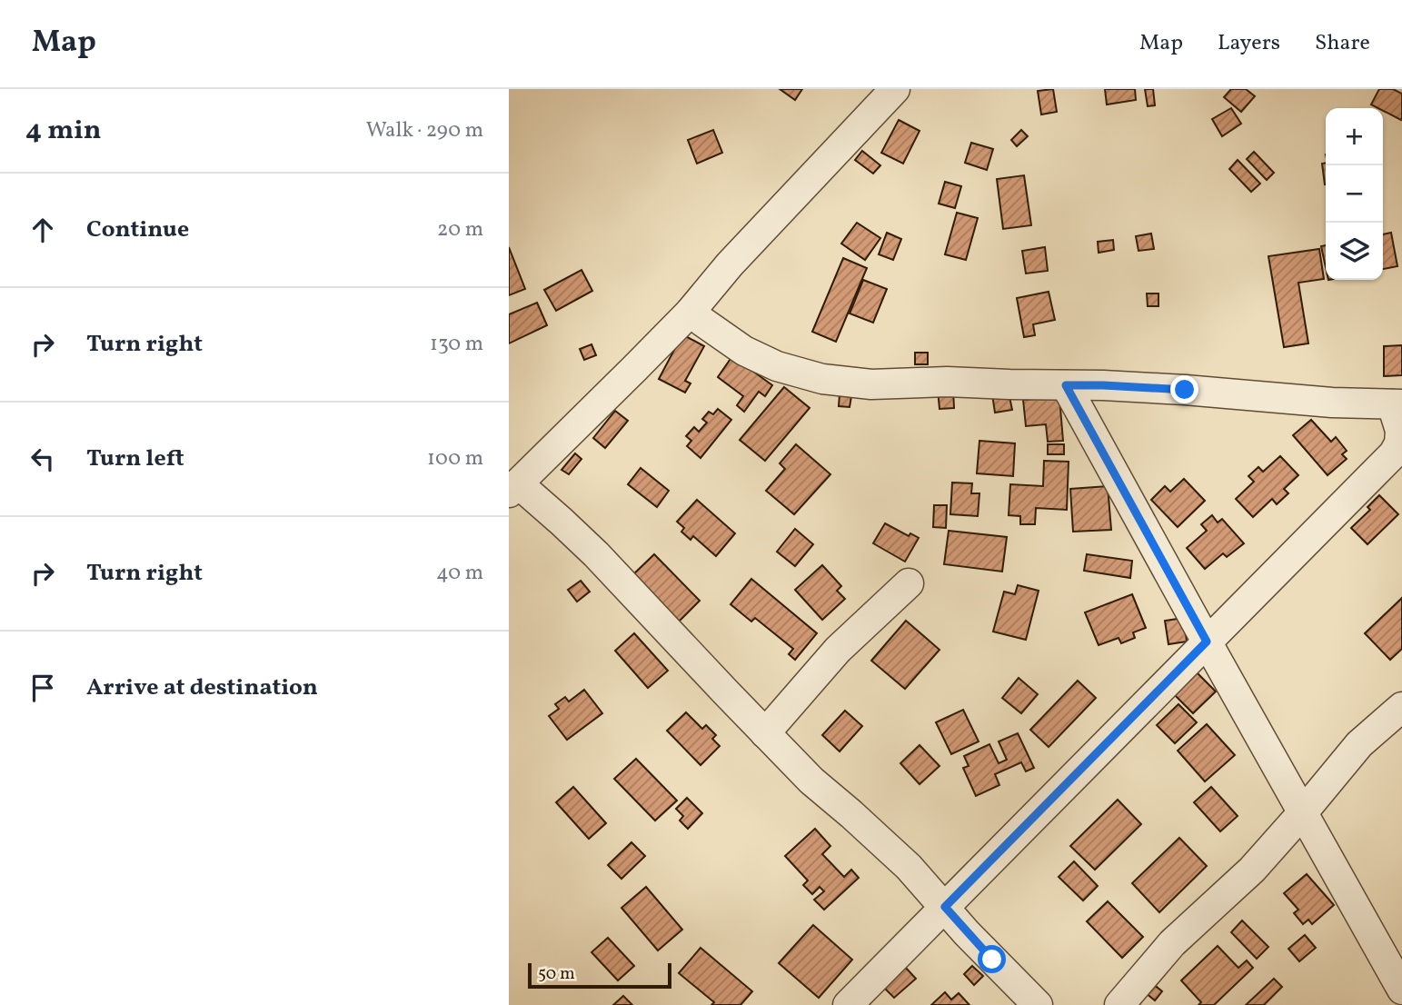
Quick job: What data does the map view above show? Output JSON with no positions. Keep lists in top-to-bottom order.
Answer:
{
  "scale_bar": "50 m",
  "page": {
    "header": "Map",
    "nav": ["Map", "Layers", "Share"],
    "heading": ["4 min", "Walk · 290 m"],
    "map_buttons": ["+", "−"],
    "list": [
      ["Continue", "20 m"],
      ["Turn right", "130 m"],
      ["Turn left", "100 m"],
      ["Turn right", "40 m"],
      "Arrive at destination"
    ],
    "scale": "50 m"
  }
}
